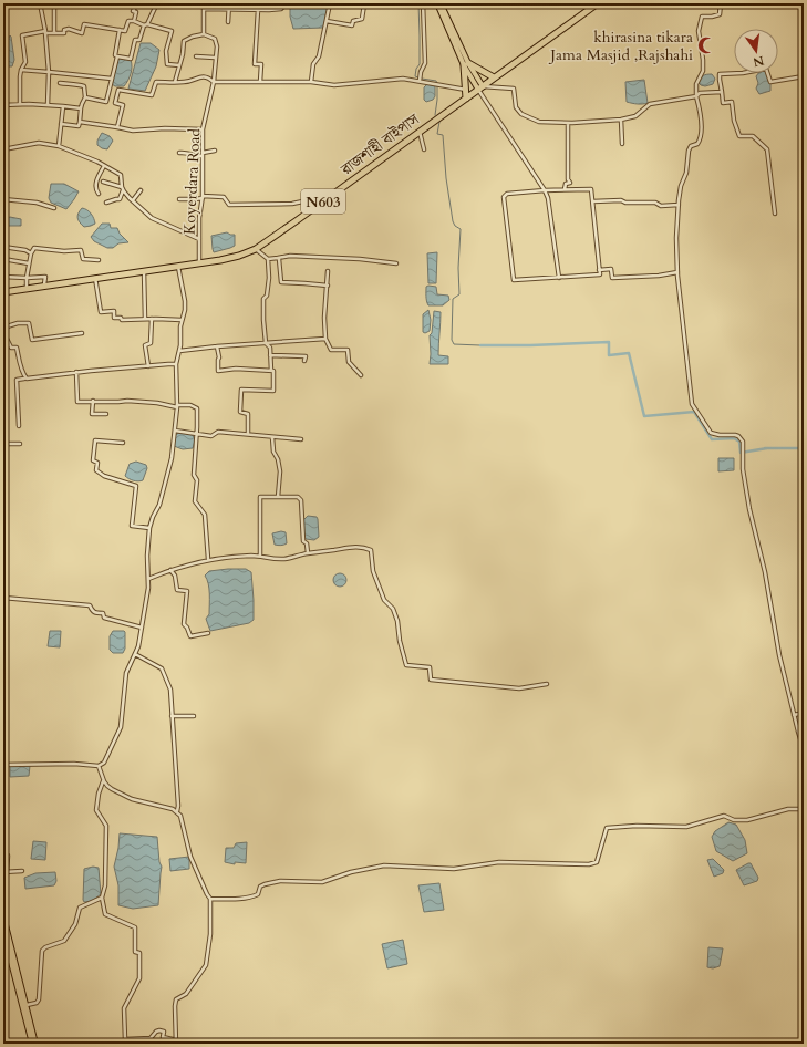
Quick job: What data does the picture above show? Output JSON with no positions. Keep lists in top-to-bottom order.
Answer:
{
  "streets": {
    "highway": ["রাজশাহী বাইপাস", "N603"],
    "street": ["Koyerdara Road"]
  },
  "crossings": [
    ["রাজশাহী বাইপাস", "Koyerdara Road"]
  ],
  "places": {
    "mosque": ["khirasina tikara Jama Masjid ,Rajshahi"]
  },
  "north": "bottom"
}
